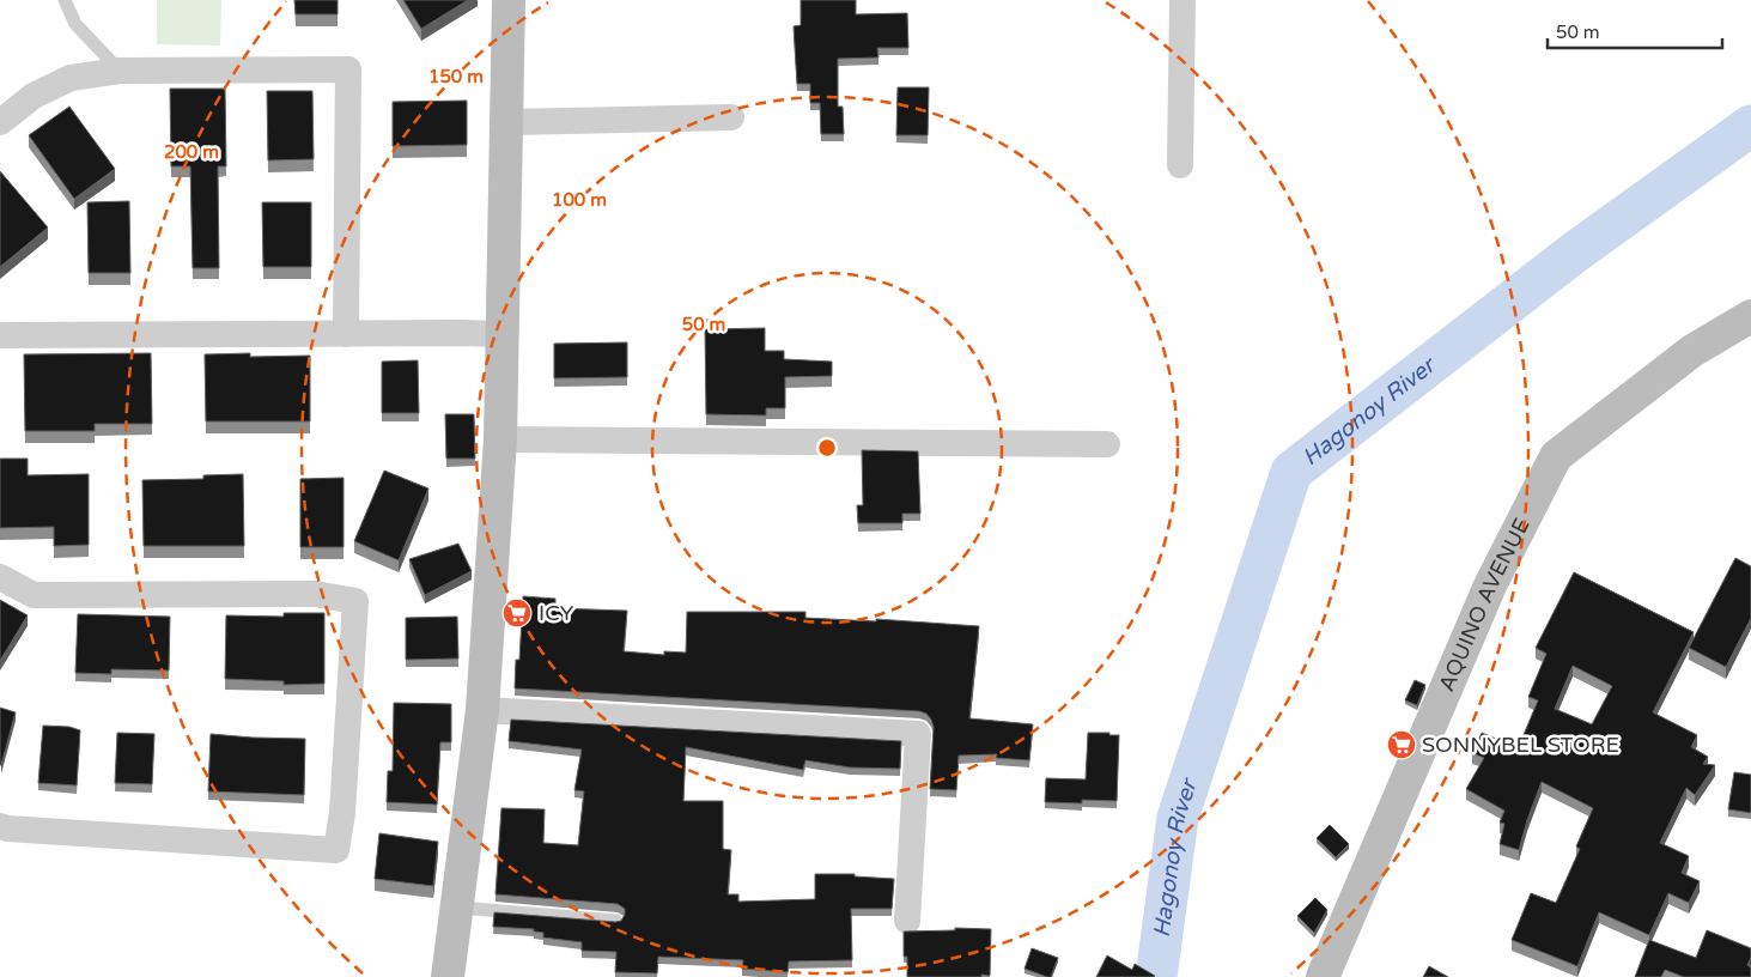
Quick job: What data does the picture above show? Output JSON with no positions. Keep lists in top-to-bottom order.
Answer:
{
  "streets": {
    "street": ["AQUINO AVENUE"]
  },
  "water": ["Hagonoy River"],
  "places": {
    "supermarket": ["ICY", "SONNYBEL STORE"]
  },
  "scale_bar": "50 m",
  "rings": [
    "150 m",
    "200 m",
    "100 m",
    "50 m"
  ]
}
